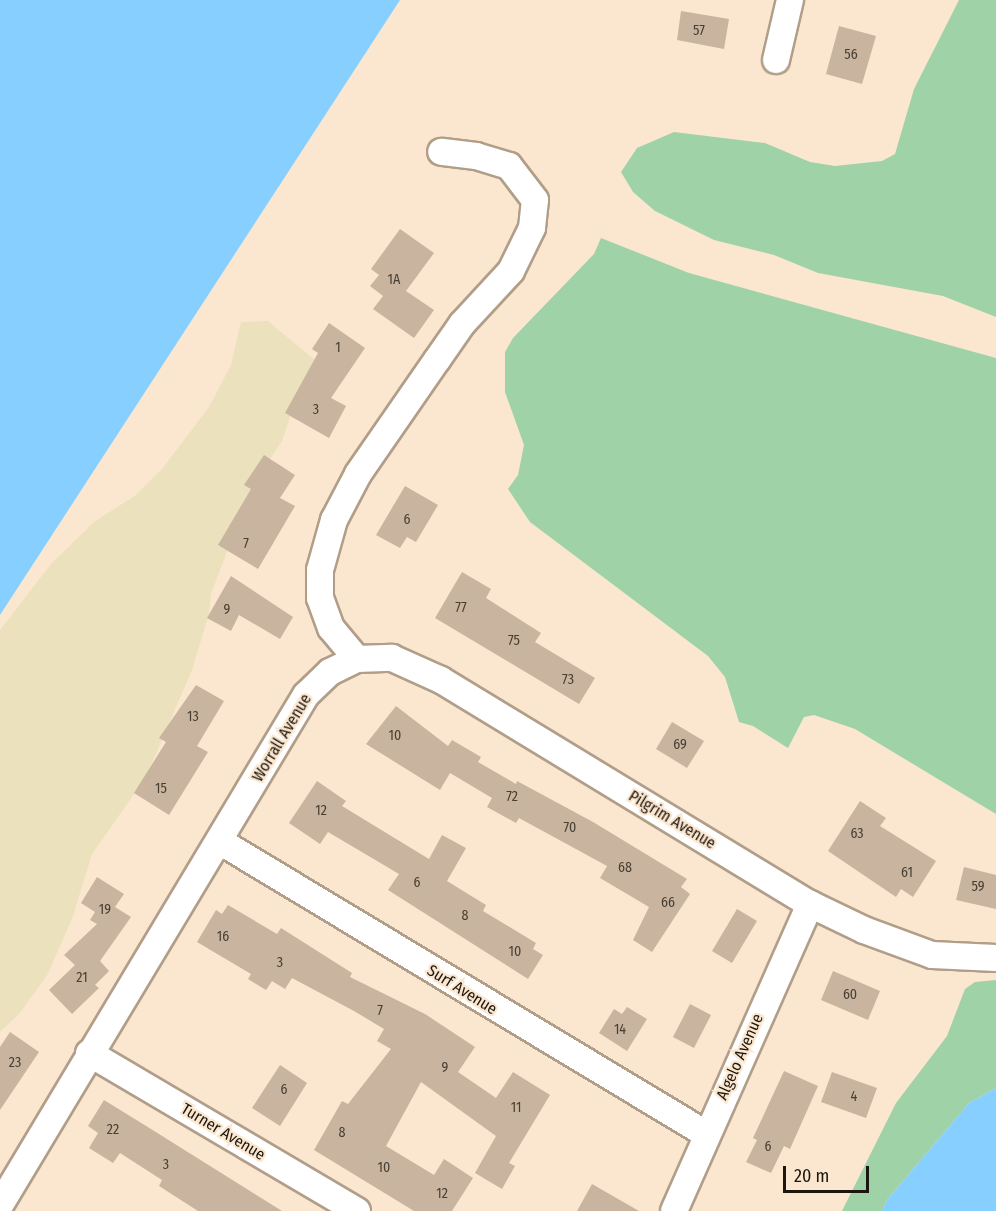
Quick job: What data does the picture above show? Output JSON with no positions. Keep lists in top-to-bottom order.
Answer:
{
  "streets": {
    "street": [
      "Worrall Avenue",
      "Pilgrim Avenue",
      "Surf Avenue",
      "Algelo Avenue",
      "Turner Avenue"
    ]
  },
  "crossings": [
    ["Worrall Avenue", "Pilgrim Avenue"],
    ["Worrall Avenue", "Surf Avenue"],
    ["Worrall Avenue", "Turner Avenue"],
    ["Pilgrim Avenue", "Algelo Avenue"],
    ["Surf Avenue", "Algelo Avenue"]
  ],
  "house_numbers": [
    "57",
    "56",
    "1A",
    "1",
    "3",
    "6",
    "7",
    "77",
    "9",
    "75",
    "73",
    "13",
    "10",
    "69",
    "15",
    "72",
    "12",
    "70",
    "63",
    "68",
    "61",
    "6",
    "59",
    "66",
    "19",
    "8",
    "16",
    "10",
    "3",
    "21",
    "60",
    "7",
    "14",
    "23",
    "9",
    "6",
    "4",
    "11",
    "22",
    "8",
    "6",
    "3",
    "10",
    "12"
  ],
  "scale_bar": "20 m"
}
